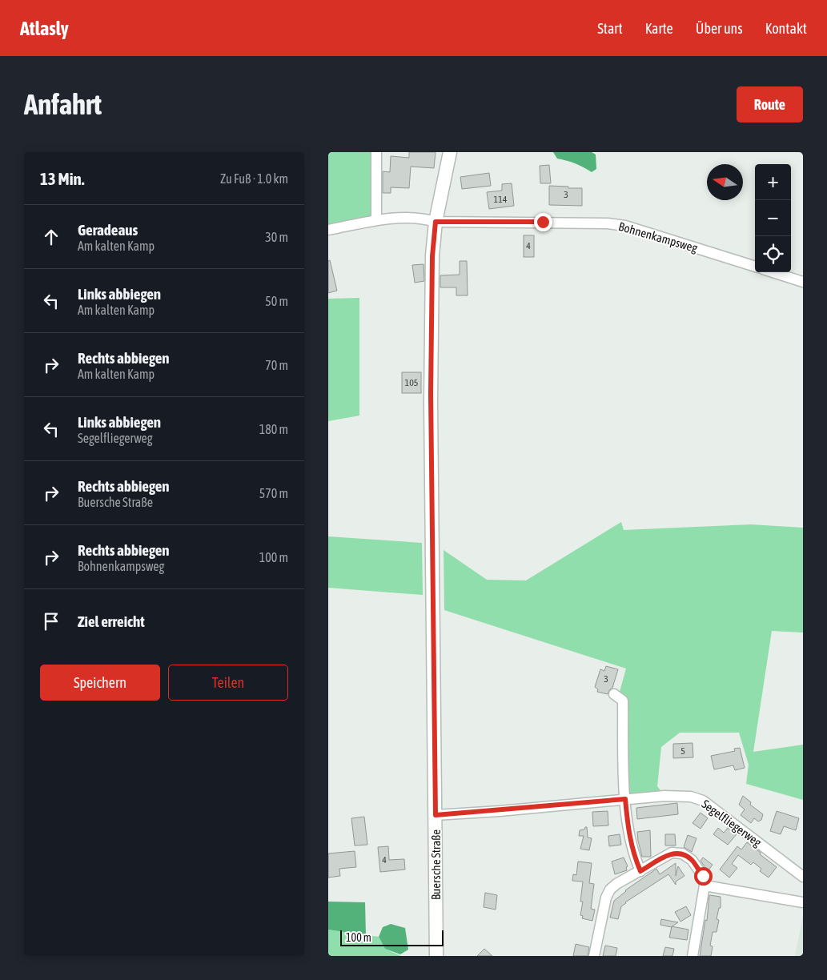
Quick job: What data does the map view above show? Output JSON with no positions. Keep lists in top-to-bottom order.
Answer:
{
  "streets": {
    "main road": ["Buersche Straße"],
    "street": ["Bohnenkampsweg", "Segelfliegerweg"]
  },
  "crossings": [
    ["Bohnenkampsweg", "Buersche Straße"],
    ["Segelfliegerweg", "Buersche Straße"]
  ],
  "house_numbers": [
    "3",
    "114",
    "4",
    "105",
    "3",
    "5",
    "4"
  ],
  "scale_bar": "100 m",
  "north": "left",
  "page": {
    "header": "Atlasly",
    "nav": [
      "Start",
      "Karte",
      "Über uns",
      "Kontakt"
    ],
    "buttons": [
      "Route",
      ["Speichern", "Teilen"]
    ],
    "title": "Anfahrt",
    "heading": ["13 Min.", "Zu Fuß · 1.0 km"],
    "map_buttons": ["+", "−"],
    "list": [
      ["Geradeaus", "Am kalten Kamp", "30 m"],
      ["Links abbiegen", "Am kalten Kamp", "50 m"],
      ["Rechts abbiegen", "Am kalten Kamp", "70 m"],
      ["Links abbiegen", "Segelfliegerweg", "180 m"],
      ["Rechts abbiegen", "Buersche Straße", "570 m"],
      ["Rechts abbiegen", "Bohnenkampsweg", "100 m"],
      "Ziel erreicht"
    ],
    "scale": "100 m"
  }
}
